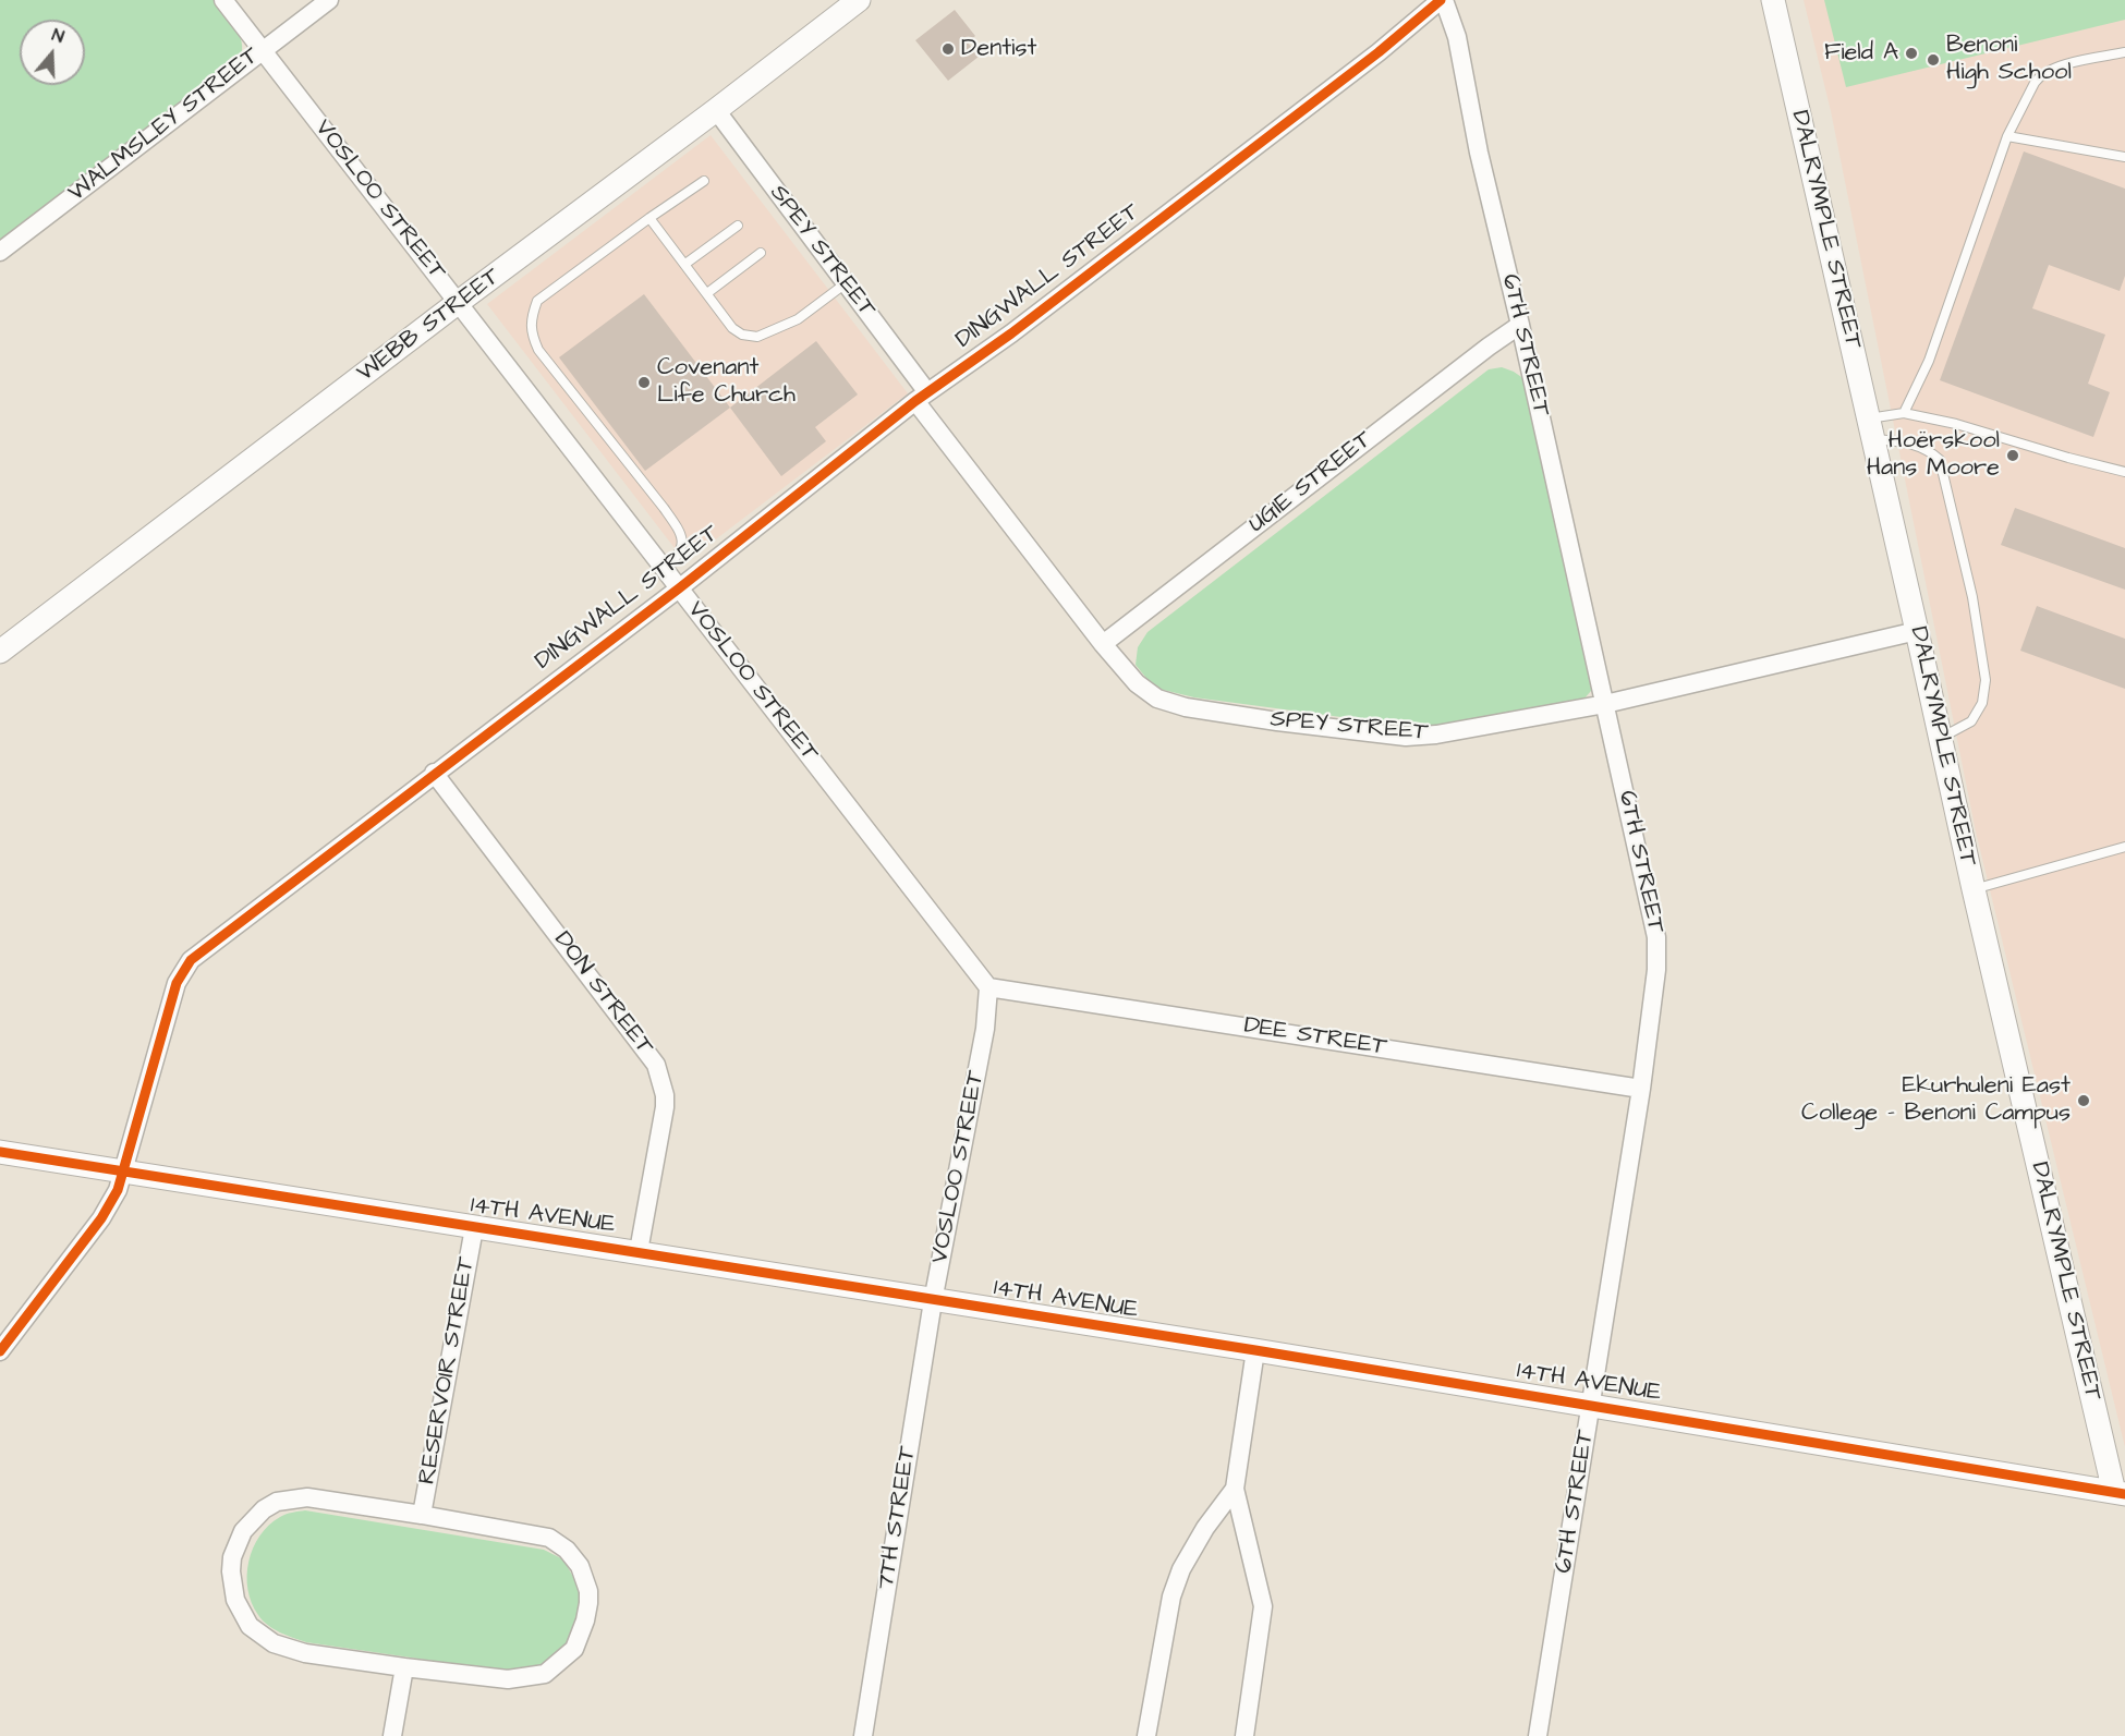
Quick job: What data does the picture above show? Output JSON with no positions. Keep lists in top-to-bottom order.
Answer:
{
  "streets": {
    "street": [
      "WALMSLEY STREET",
      "VOSLOO STREET",
      "DALRYMPLE STREET",
      "SPEY STREET",
      "DINGWALL STREET",
      "WEBB STREET",
      "6TH STREET",
      "UGIE STREET",
      "DON STREET",
      "DEE STREET",
      "14TH AVENUE",
      "RESERVOIR STREET",
      "7TH STREET"
    ]
  },
  "crossings": [
    ["WALMSLEY STREET", "VOSLOO STREET"],
    ["VOSLOO STREET", "DINGWALL STREET"],
    ["VOSLOO STREET", "WEBB STREET"],
    ["VOSLOO STREET", "DEE STREET"],
    ["VOSLOO STREET", "14TH AVENUE"],
    ["VOSLOO STREET", "7TH STREET"],
    ["DALRYMPLE STREET", "SPEY STREET"],
    ["DALRYMPLE STREET", "14TH AVENUE"],
    ["SPEY STREET", "DINGWALL STREET"],
    ["SPEY STREET", "WEBB STREET"],
    ["SPEY STREET", "6TH STREET"],
    ["SPEY STREET", "UGIE STREET"],
    ["DINGWALL STREET", "6TH STREET"],
    ["DINGWALL STREET", "DON STREET"],
    ["DINGWALL STREET", "14TH AVENUE"],
    ["6TH STREET", "UGIE STREET"],
    ["6TH STREET", "DEE STREET"],
    ["6TH STREET", "14TH AVENUE"],
    ["DON STREET", "14TH AVENUE"],
    ["14TH AVENUE", "RESERVOIR STREET"],
    ["14TH AVENUE", "7TH STREET"]
  ],
  "places": [
    "Dentist",
    "Field A",
    "Benoni High School",
    "Covenant Life Church",
    "Hoërskool Hans Moore",
    "Ekurhuleni East College - Benoni Campus"
  ],
  "north": "top"
}
